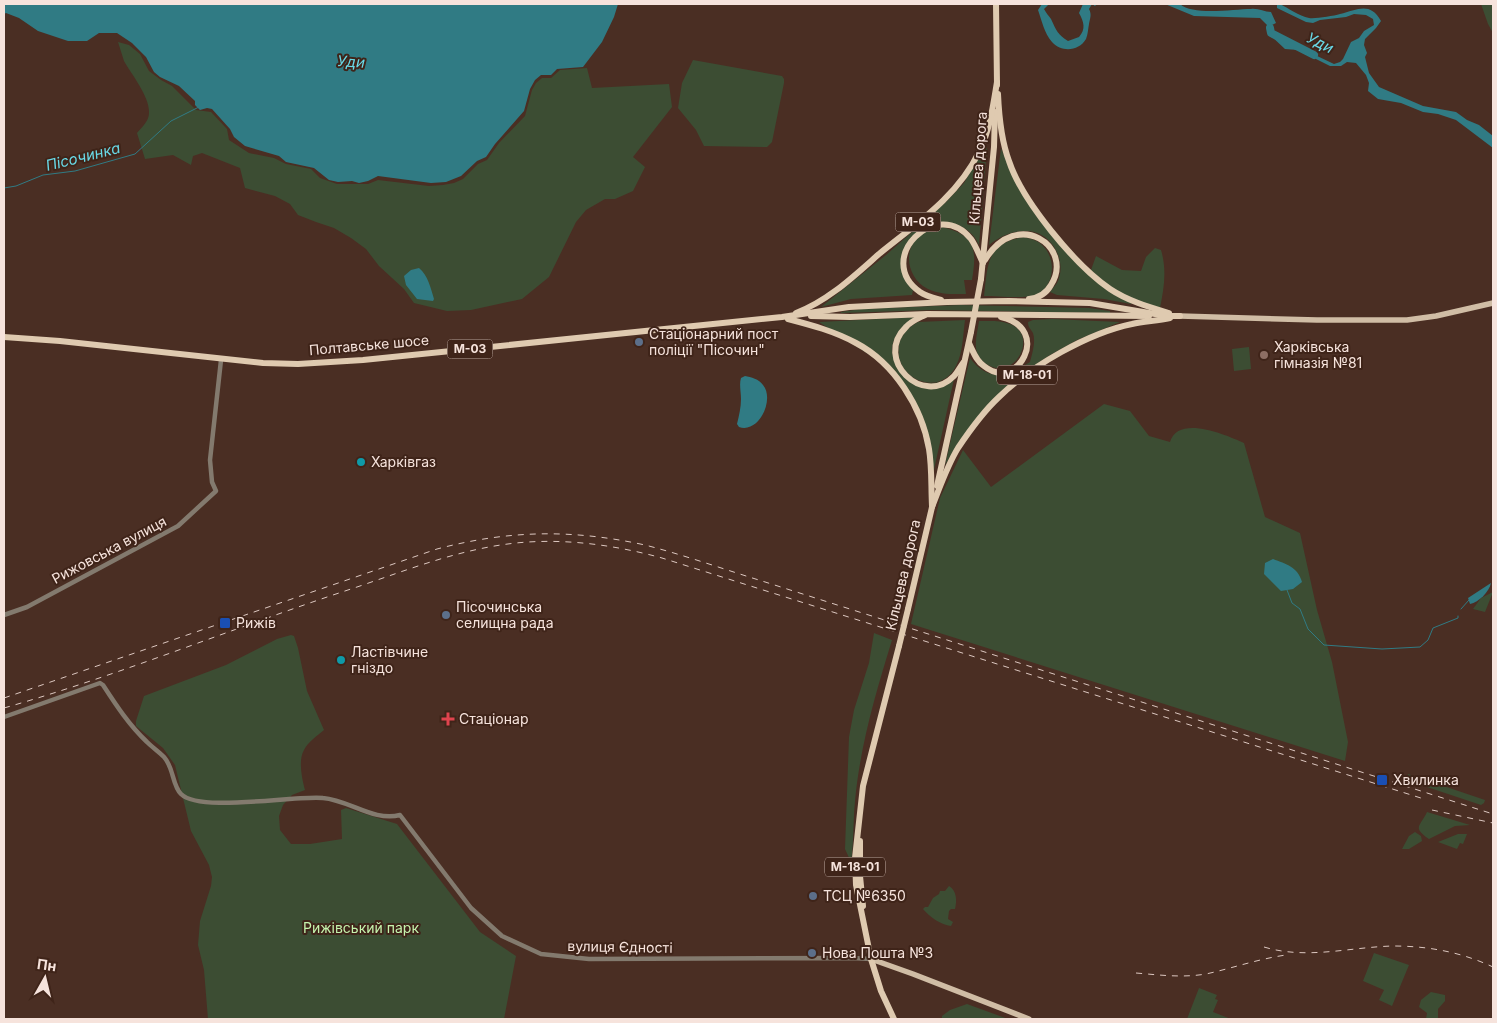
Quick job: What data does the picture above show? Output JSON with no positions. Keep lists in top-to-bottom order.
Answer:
{
  "streets": {
    "highway": [
      "Кільцева дорога",
      "М-03",
      "Полтавське шосе",
      "М-18-01"
    ],
    "street": ["Рижовська вулиця", "вулиця Єдності"]
  },
  "crossings": [
    ["Кільцева дорога", "М-03"],
    ["Кільцева дорога", "М-18-01"],
    ["Кільцева дорога", "вулиця Єдності"],
    ["М-03", "Полтавське шосе"],
    ["М-03", "М-18-01"],
    ["Полтавське шосе", "М-18-01"],
    ["Полтавське шосе", "Рижовська вулиця"]
  ],
  "water": ["Уди", "Пісочинка"],
  "parks": ["Рижівський парк"],
  "places": {
    "other": [
      "Стаціонарний пост поліції \"Пісочин\"",
      "Харківська гімназія №81",
      "Харківгаз",
      "Пісочинська селищна рада",
      "Ластівчине гніздо",
      "ТСЦ №6350",
      "Нова Пошта №3"
    ],
    "transit": ["Рижів", "Хвилинка"],
    "health": ["Стаціонар"]
  },
  "north": "top"
}
